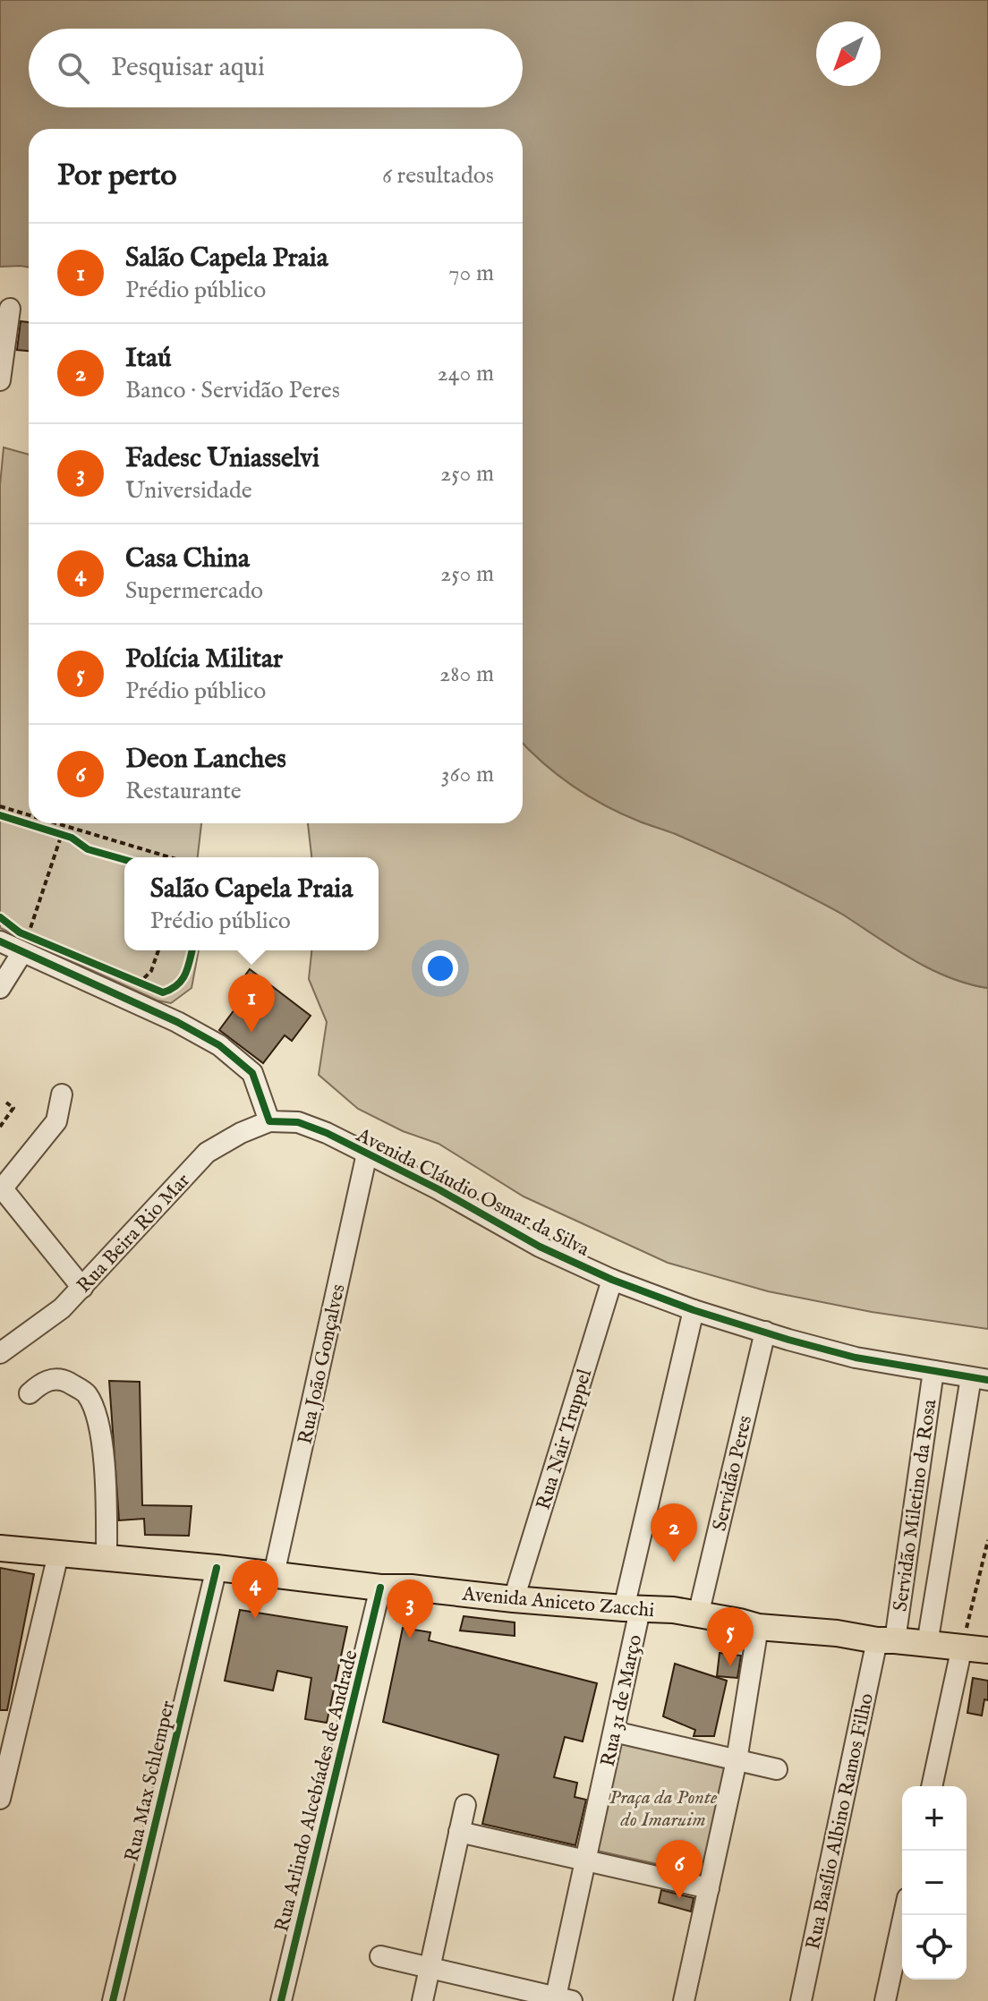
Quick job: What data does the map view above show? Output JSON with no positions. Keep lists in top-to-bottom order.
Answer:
{
  "streets": {
    "main road": ["Avenida Aniceto Zacchi"],
    "street": [
      "Avenida Cláudio Osmar da Silva",
      "Rua Beira Rio Mar",
      "Rua João Gonçalves",
      "Rua Nair Truppel",
      "Servidão Peres",
      "Servidão Miletino da Rosa",
      "Rua 31 de Março",
      "Rua Max Schlemper",
      "Rua Arlindo Alcebíades de Andrade",
      "Rua Basílio Albino Ramos Filho"
    ]
  },
  "crossings": [
    ["Avenida Cláudio Osmar da Silva", "Rua Beira Rio Mar"],
    ["Avenida Cláudio Osmar da Silva", "Rua João Gonçalves"],
    ["Avenida Cláudio Osmar da Silva", "Rua Nair Truppel"],
    ["Avenida Cláudio Osmar da Silva", "Servidão Peres"],
    ["Avenida Cláudio Osmar da Silva", "Servidão Miletino da Rosa"],
    ["Avenida Cláudio Osmar da Silva", "Rua 31 de Março"],
    ["Rua João Gonçalves", "Avenida Aniceto Zacchi"],
    ["Rua Nair Truppel", "Avenida Aniceto Zacchi"],
    ["Servidão Peres", "Avenida Aniceto Zacchi"],
    ["Servidão Miletino da Rosa", "Avenida Aniceto Zacchi"],
    ["Servidão Miletino da Rosa", "Rua Basílio Albino Ramos Filho"],
    ["Avenida Aniceto Zacchi", "Rua 31 de Março"],
    ["Avenida Aniceto Zacchi", "Rua Max Schlemper"],
    ["Avenida Aniceto Zacchi", "Rua Arlindo Alcebíades de Andrade"],
    ["Avenida Aniceto Zacchi", "Rua Basílio Albino Ramos Filho"]
  ],
  "parks": ["Praça da Ponte do Imaruim"],
  "north": "bottom left",
  "page": {
    "search": "Pesquisar aqui",
    "heading": ["Por perto", "6 resultados"],
    "list": [
      {
        "mark": "1",
        "name": "Salão Capela Praia",
        "note": "Prédio público",
        "value": "70 m"
      },
      {
        "mark": "2",
        "name": "Itaú",
        "note": "Banco · Servidão Peres",
        "value": "240 m"
      },
      {
        "mark": "3",
        "name": "Fadesc Uniasselvi",
        "note": "Universidade",
        "value": "250 m"
      },
      {
        "mark": "4",
        "name": "Casa China",
        "note": "Supermercado",
        "value": "250 m"
      },
      {
        "mark": "5",
        "name": "Polícia Militar",
        "note": "Prédio público",
        "value": "280 m"
      },
      {
        "mark": "6",
        "name": "Deon Lanches",
        "note": "Restaurante",
        "value": "360 m"
      }
    ],
    "popup": ["Salão Capela Praia", "Prédio público"],
    "pins": [
      "1",
      "2",
      "4",
      "3",
      "5",
      "6"
    ],
    "map_buttons": ["+", "−"]
  }
}
